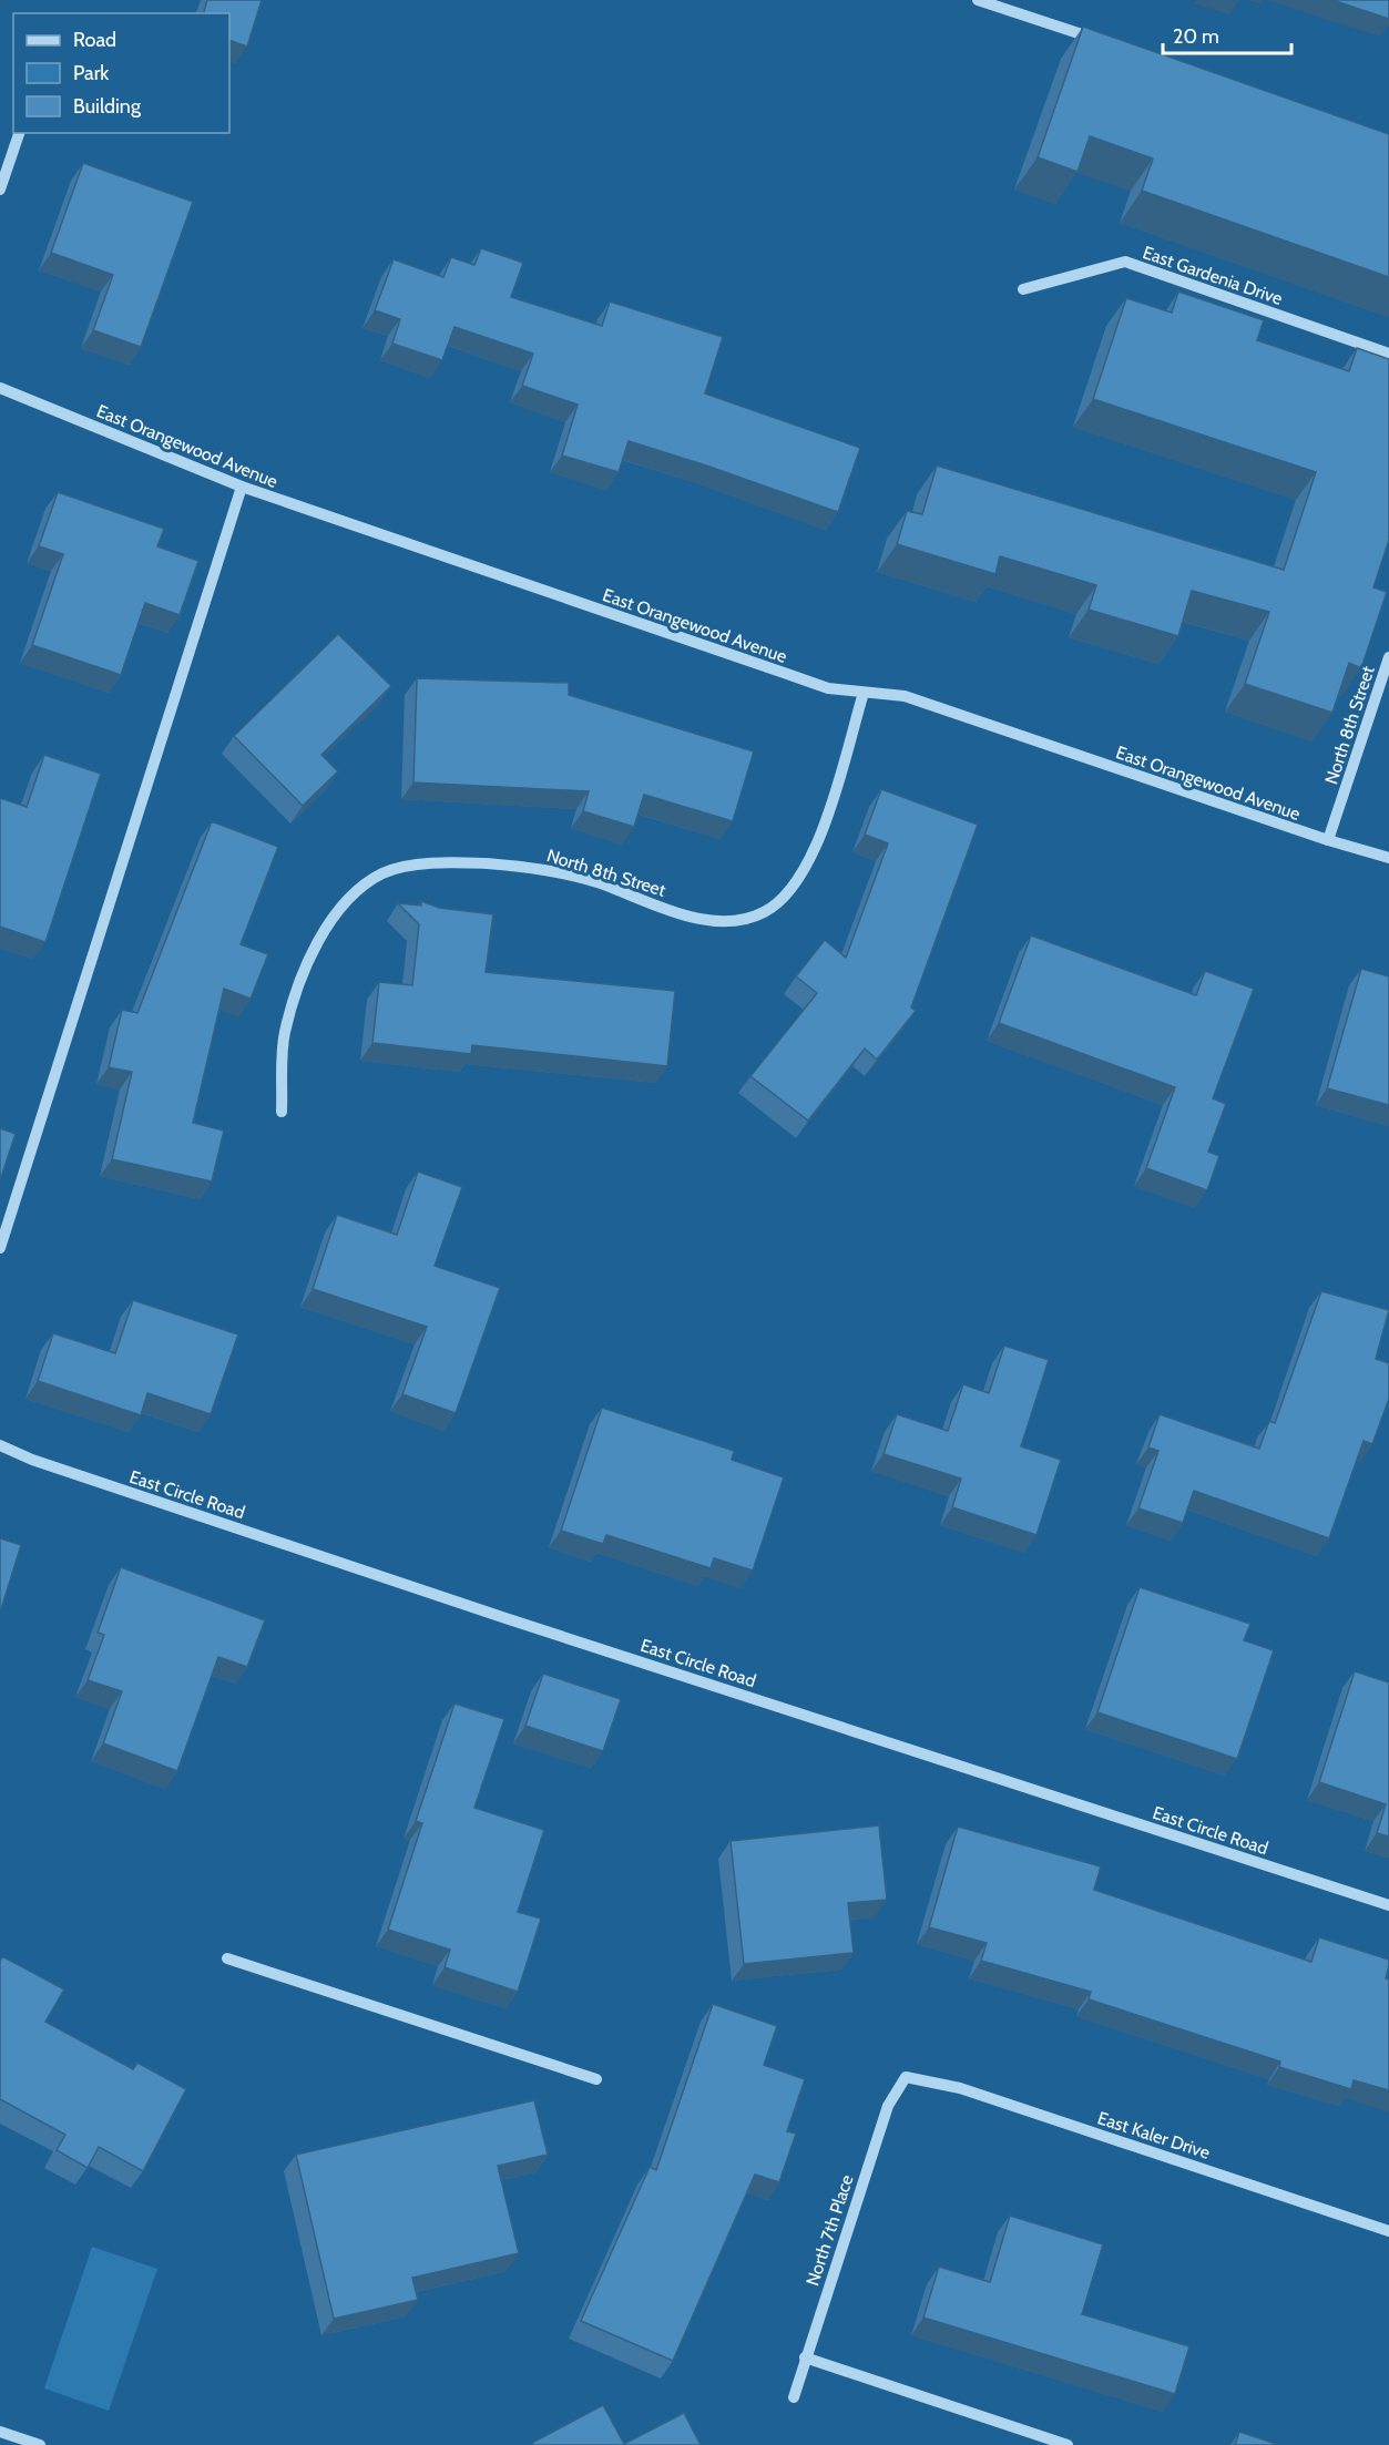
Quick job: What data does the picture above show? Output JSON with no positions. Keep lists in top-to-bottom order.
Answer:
{
  "streets": {
    "street": [
      "East Gardenia Drive",
      "East Orangewood Avenue",
      "North 8th Street",
      "East Circle Road",
      "East Kaler Drive",
      "North 7th Place"
    ]
  },
  "crossings": [
    ["East Orangewood Avenue", "North 8th Street"],
    ["East Kaler Drive", "North 7th Place"]
  ],
  "legend": ["Road", "Park", "Building"],
  "scale_bar": "20 m"
}
